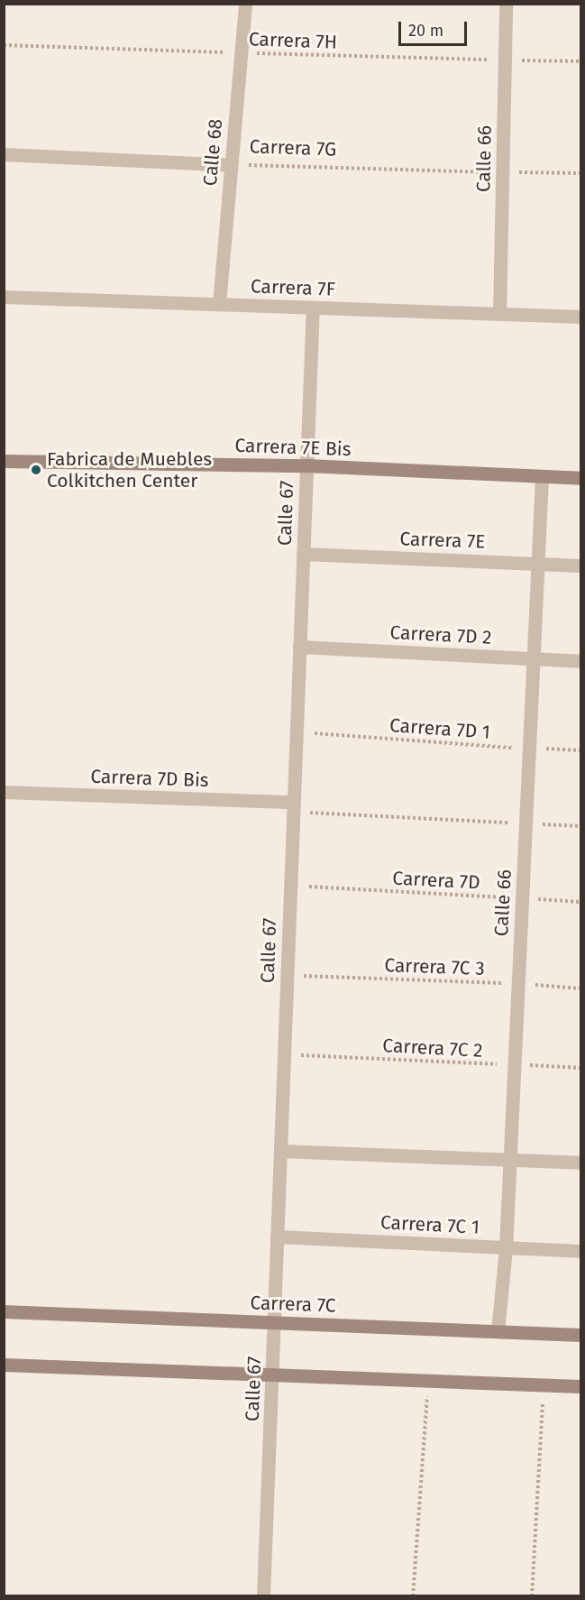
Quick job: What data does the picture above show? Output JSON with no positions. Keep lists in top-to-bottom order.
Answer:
{
  "streets": {
    "street": [
      "Carrera 7G",
      "Calle 68",
      "Calle 66",
      "Carrera 7F",
      "Carrera 7E Bis",
      "Calle 67",
      "Carrera 7E",
      "Carrera 7D 2",
      "Carrera 7D Bis",
      "Carrera 7C 1",
      "Carrera 7C"
    ],
    "path": [
      "Carrera 7H",
      "Carrera 7D 1",
      "Carrera 7D",
      "Carrera 7C 3",
      "Carrera 7C 2"
    ]
  },
  "crossings": [
    ["Carrera 7H", "Calle 68"],
    ["Carrera 7H", "Calle 66"],
    ["Carrera 7G", "Calle 68"],
    ["Carrera 7G", "Calle 66"],
    ["Calle 68", "Carrera 7F"],
    ["Calle 66", "Carrera 7F"],
    ["Calle 66", "Carrera 7E Bis"],
    ["Calle 66", "Carrera 7E"],
    ["Calle 66", "Carrera 7D 2"],
    ["Calle 66", "Carrera 7D 1"],
    ["Calle 66", "Carrera 7D"],
    ["Calle 66", "Carrera 7C 3"],
    ["Calle 66", "Carrera 7C 2"],
    ["Calle 66", "Carrera 7C 1"],
    ["Calle 66", "Carrera 7C"],
    ["Carrera 7F", "Calle 67"],
    ["Carrera 7E Bis", "Calle 67"],
    ["Calle 67", "Carrera 7E"],
    ["Calle 67", "Carrera 7D 2"],
    ["Calle 67", "Carrera 7D 1"],
    ["Calle 67", "Carrera 7D Bis"],
    ["Calle 67", "Carrera 7D"],
    ["Calle 67", "Carrera 7C 3"],
    ["Calle 67", "Carrera 7C 2"],
    ["Calle 67", "Carrera 7C 1"],
    ["Calle 67", "Carrera 7C"]
  ],
  "places": ["Fabrica de Muebles Colkitchen Center"],
  "scale_bar": "20 m"
}
